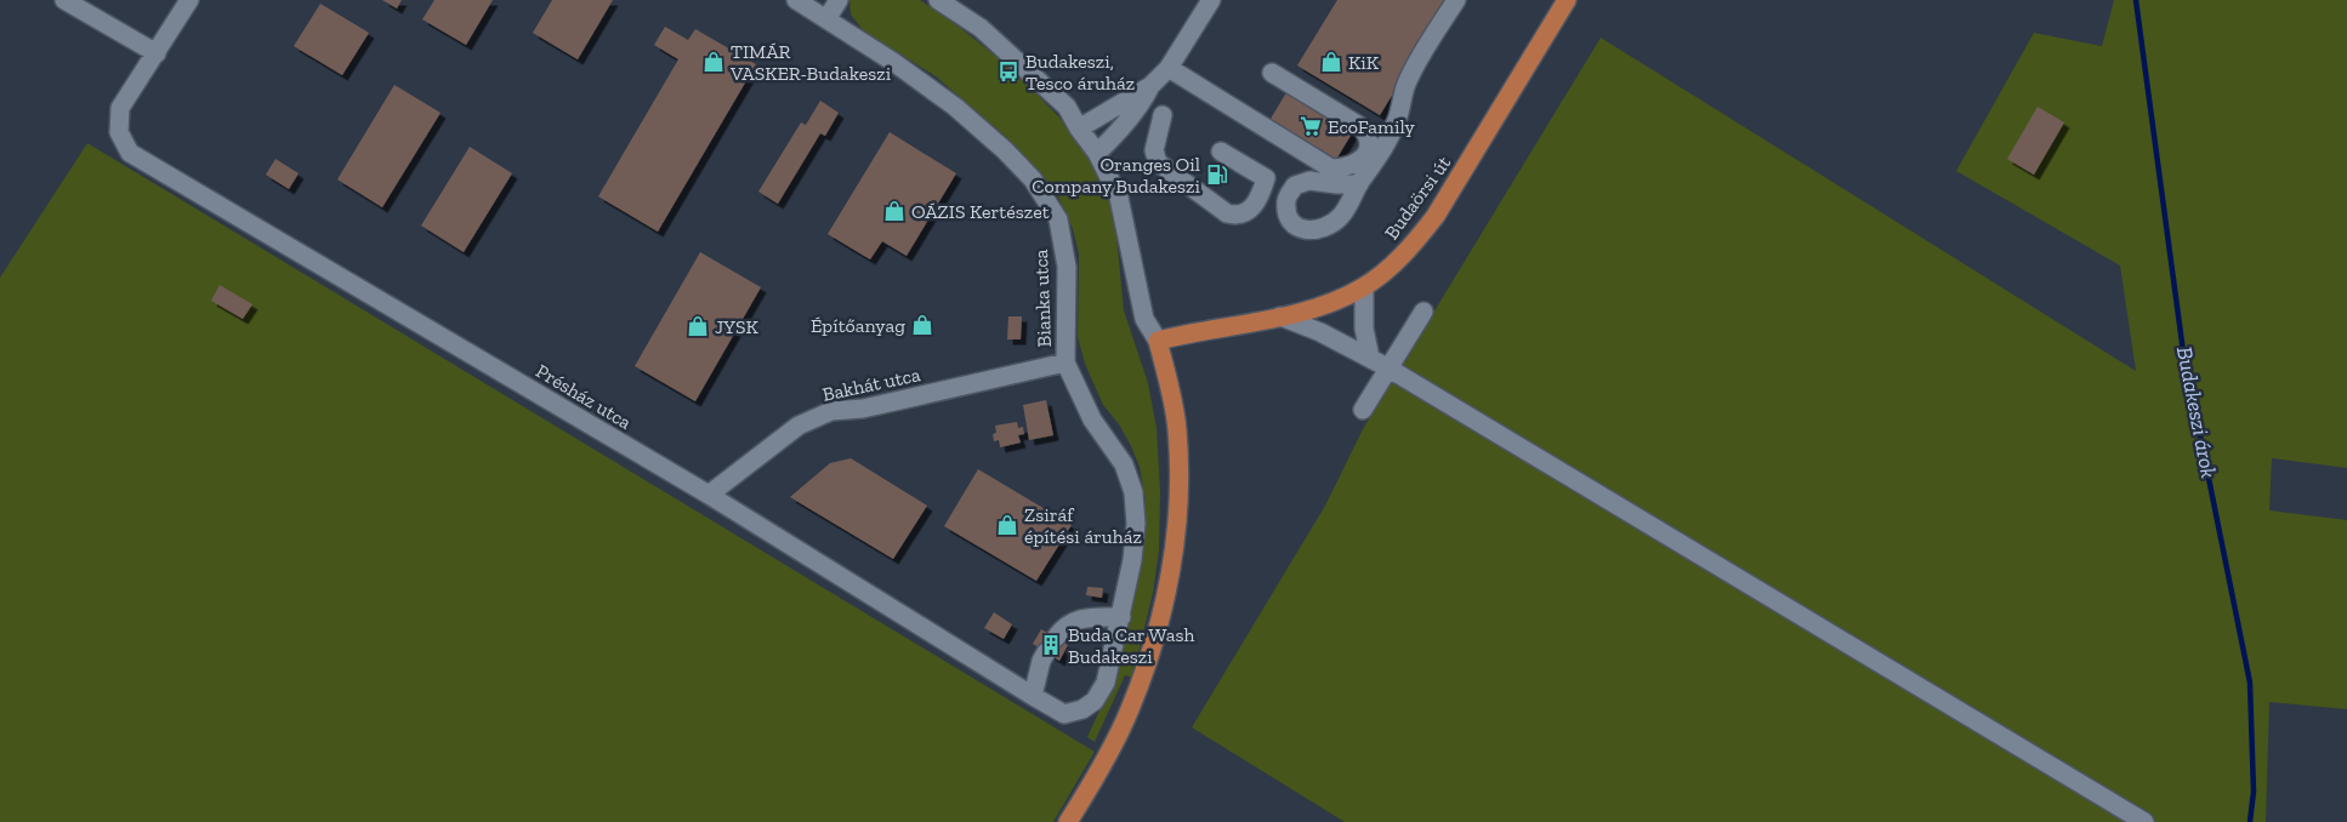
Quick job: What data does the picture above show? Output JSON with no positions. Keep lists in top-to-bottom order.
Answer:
{
  "streets": {
    "main road": ["Budaörsi út"],
    "street": ["Bianka utca", "Bakhát utca", "Présház utca"]
  },
  "crossings": [
    ["Bianka utca", "Bakhát utca"],
    ["Bianka utca", "Présház utca"],
    ["Bakhát utca", "Présház utca"]
  ],
  "water": ["Budakeszi árok"],
  "places": {
    "shop": [
      "TIMÁR VASKER-Budakeszi",
      "KiK",
      "OÁZIS Kertészet",
      "Építőanyag",
      "JYSK",
      "Zsiráf építési áruház"
    ],
    "bus stop": ["Budakeszi, Tesco áruház"],
    "supermarket": ["EcoFamily"],
    "fuel station": ["Oranges Oil Company Budakeszi"],
    "building": ["Buda Car Wash Budakeszi"]
  }
}
